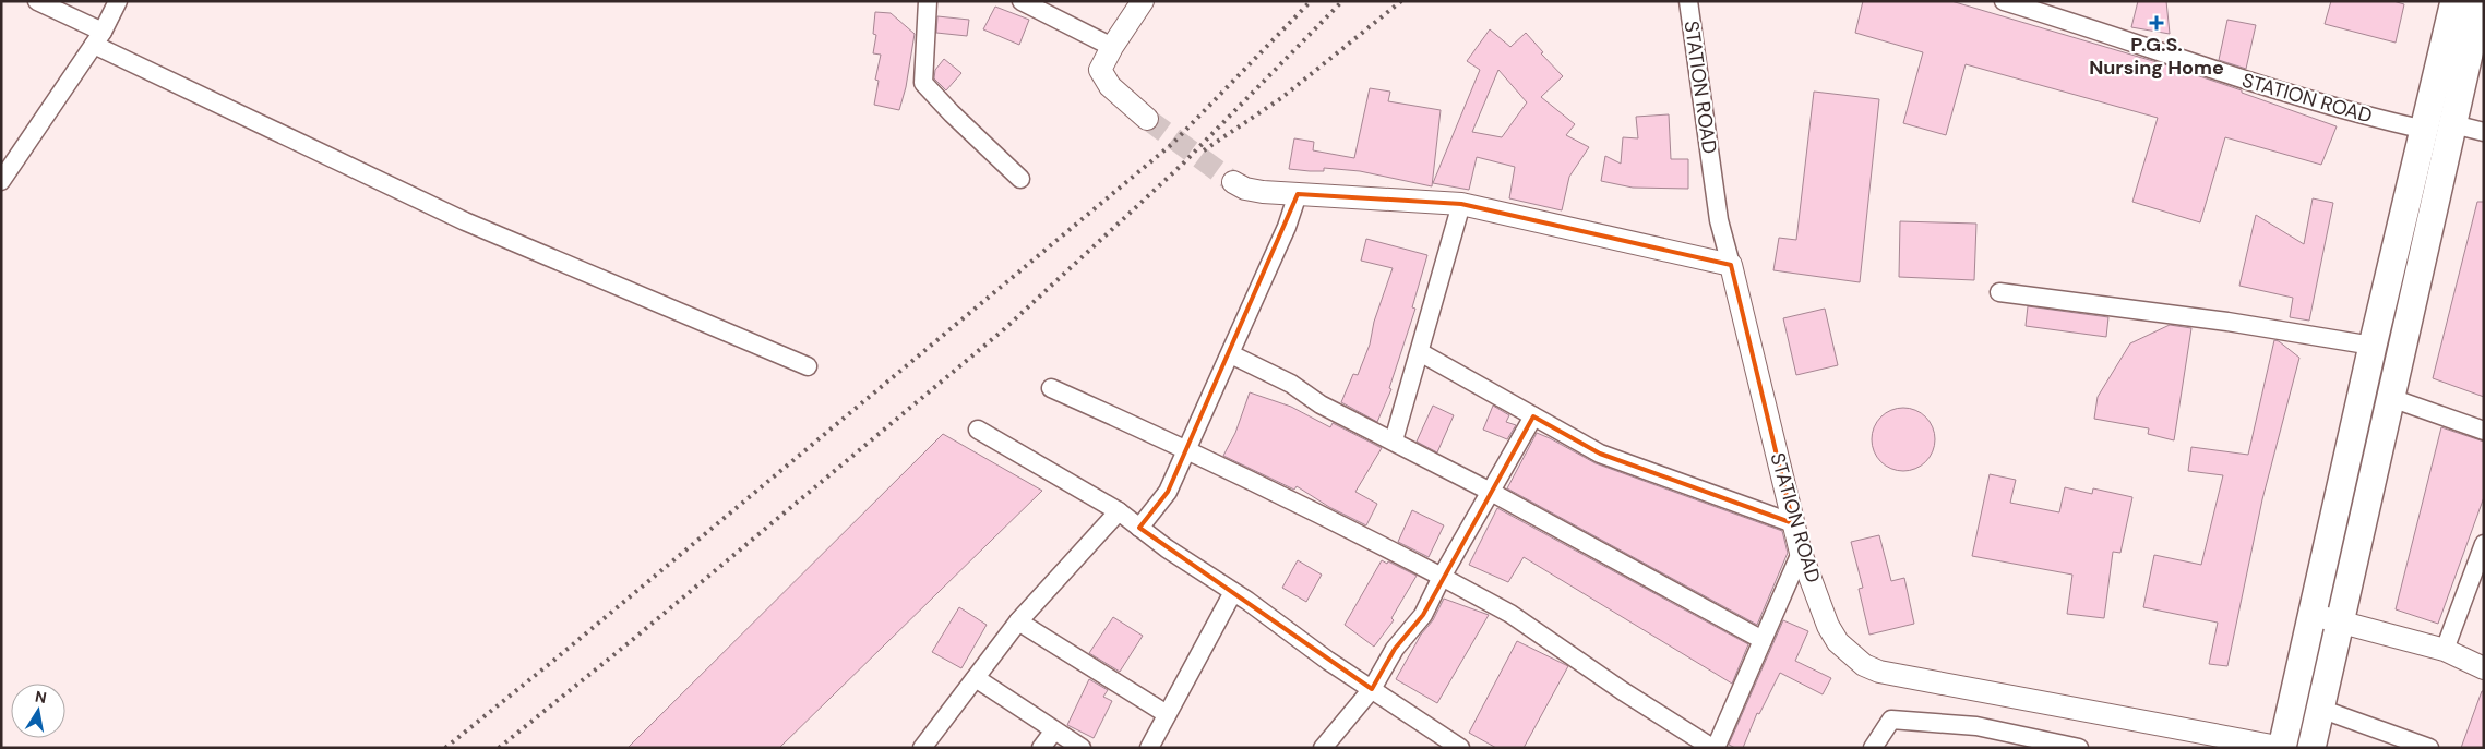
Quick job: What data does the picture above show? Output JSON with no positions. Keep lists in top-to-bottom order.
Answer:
{
  "streets": {
    "street": ["STATION ROAD"]
  },
  "places": {
    "health": ["P.G.S. Nursing Home"]
  },
  "north": "top"
}
